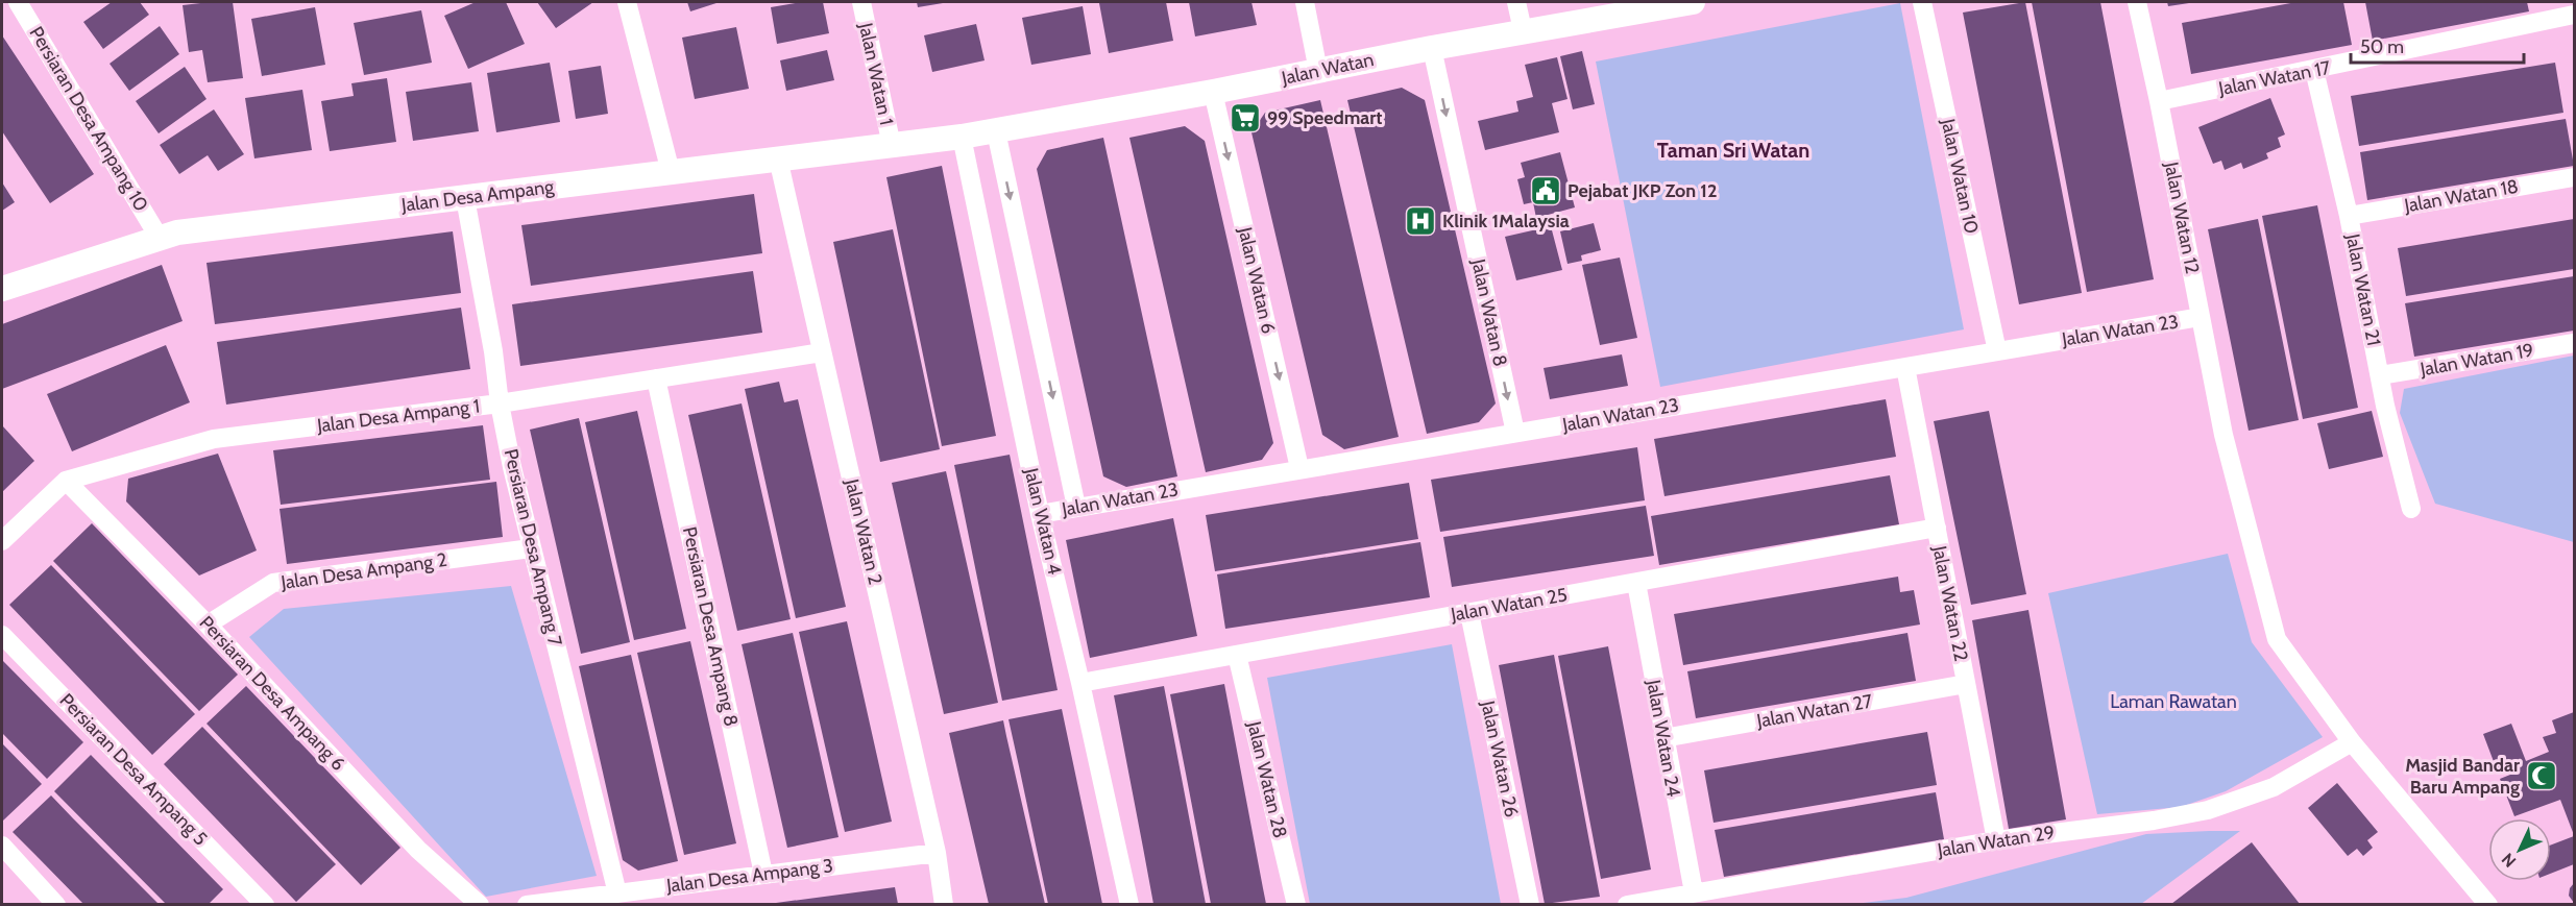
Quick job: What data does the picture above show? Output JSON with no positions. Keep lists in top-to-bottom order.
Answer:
{
  "streets": {
    "street": [
      "Jalan Watan",
      "Jalan Watan 1",
      "Jalan Watan 17",
      "Persiaran Desa Ampang 10",
      "Jalan Watan 10",
      "Jalan Desa Ampang",
      "Jalan Watan 18",
      "Jalan Watan 12",
      "Jalan Watan 6",
      "Jalan Watan 21",
      "Jalan Watan 8",
      "Jalan Watan 23",
      "Jalan Watan 19",
      "Jalan Desa Ampang 1",
      "Jalan Watan 4",
      "Jalan Watan 2",
      "Persiaran Desa Ampang 7",
      "Jalan Desa Ampang 2",
      "Jalan Watan 22",
      "Jalan Watan 25",
      "Persiaran Desa Ampang 8",
      "Persiaran Desa Ampang 6",
      "Jalan Watan 27",
      "Jalan Watan 24",
      "Jalan Watan 26",
      "Persiaran Desa Ampang 5",
      "Jalan Watan 28",
      "Jalan Watan 29",
      "Jalan Desa Ampang 3"
    ]
  },
  "crossings": [
    ["Jalan Watan", "Jalan Desa Ampang"],
    ["Jalan Watan", "Jalan Watan 6"],
    ["Jalan Watan", "Jalan Watan 8"],
    ["Jalan Watan", "Jalan Watan 4"],
    ["Jalan Watan 1", "Jalan Desa Ampang"],
    ["Jalan Watan 17", "Jalan Watan 12"],
    ["Jalan Watan 17", "Jalan Watan 21"],
    ["Persiaran Desa Ampang 10", "Jalan Desa Ampang"],
    ["Jalan Watan 10", "Jalan Watan 23"],
    ["Jalan Desa Ampang", "Jalan Watan 4"],
    ["Jalan Desa Ampang", "Jalan Watan 2"],
    ["Jalan Desa Ampang", "Persiaran Desa Ampang 7"],
    ["Jalan Watan 18", "Jalan Watan 21"],
    ["Jalan Watan 12", "Jalan Watan 23"],
    ["Jalan Watan 12", "Jalan Watan 29"],
    ["Jalan Watan 6", "Jalan Watan 23"],
    ["Jalan Watan 21", "Jalan Watan 19"],
    ["Jalan Watan 8", "Jalan Watan 23"],
    ["Jalan Watan 23", "Jalan Watan 4"],
    ["Jalan Watan 23", "Jalan Watan 22"],
    ["Jalan Desa Ampang 1", "Jalan Watan 2"],
    ["Jalan Desa Ampang 1", "Persiaran Desa Ampang 7"],
    ["Jalan Desa Ampang 1", "Persiaran Desa Ampang 8"],
    ["Jalan Desa Ampang 1", "Persiaran Desa Ampang 6"],
    ["Jalan Watan 4", "Jalan Watan 25"],
    ["Jalan Watan 2", "Jalan Desa Ampang 3"],
    ["Persiaran Desa Ampang 7", "Jalan Desa Ampang 2"],
    ["Persiaran Desa Ampang 7", "Jalan Desa Ampang 3"],
    ["Jalan Desa Ampang 2", "Persiaran Desa Ampang 6"],
    ["Jalan Watan 22", "Jalan Watan 25"],
    ["Jalan Watan 22", "Jalan Watan 27"],
    ["Jalan Watan 22", "Jalan Watan 29"],
    ["Jalan Watan 25", "Jalan Watan 24"],
    ["Jalan Watan 25", "Jalan Watan 26"],
    ["Jalan Watan 25", "Jalan Watan 28"],
    ["Persiaran Desa Ampang 8", "Jalan Desa Ampang 3"],
    ["Jalan Watan 27", "Jalan Watan 24"],
    ["Jalan Watan 24", "Jalan Watan 29"]
  ],
  "one_way": ["Jalan Watan 6", "Jalan Watan 8"],
  "districts": ["Taman Sri Watan"],
  "parks": ["Laman Rawatan"],
  "places": {
    "supermarket": ["99 Speedmart"],
    "public building": ["Pejabat JKP Zon 12"],
    "hospital": ["Klinik 1Malaysia"],
    "mosque": ["Masjid Bandar Baru Ampang"]
  },
  "scale_bar": "50 m",
  "north": "bottom left"
}
